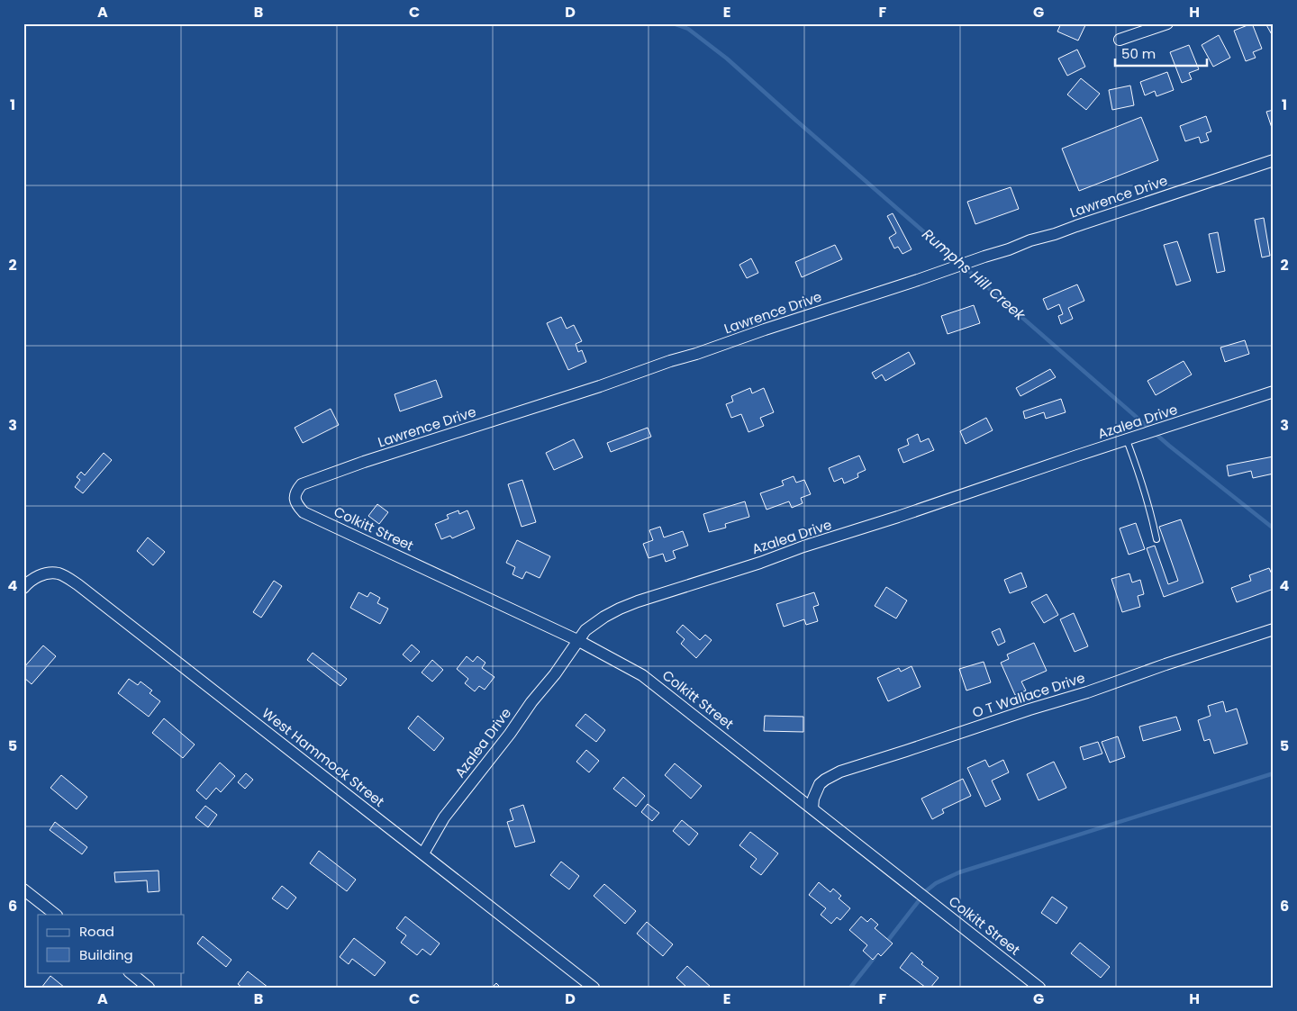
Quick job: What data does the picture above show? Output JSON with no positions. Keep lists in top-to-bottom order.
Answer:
{
  "streets": {
    "street": [
      "Lawrence Drive",
      "Azalea Drive",
      "Colkitt Street",
      "O T Wallace Drive",
      "West Hammock Street"
    ]
  },
  "crossings": [
    ["Lawrence Drive", "Colkitt Street"],
    ["Azalea Drive", "Colkitt Street"],
    ["Azalea Drive", "West Hammock Street"],
    ["Colkitt Street", "O T Wallace Drive"]
  ],
  "water": ["Rumphs Hill Creek"],
  "legend": ["Road", "Building"],
  "scale_bar": "50 m",
  "grid": {
    "columns": [
      "A",
      "B",
      "C",
      "D",
      "E",
      "F",
      "G",
      "H"
    ],
    "rows": [
      "1",
      "2",
      "3",
      "4",
      "5",
      "6"
    ]
  }
}
